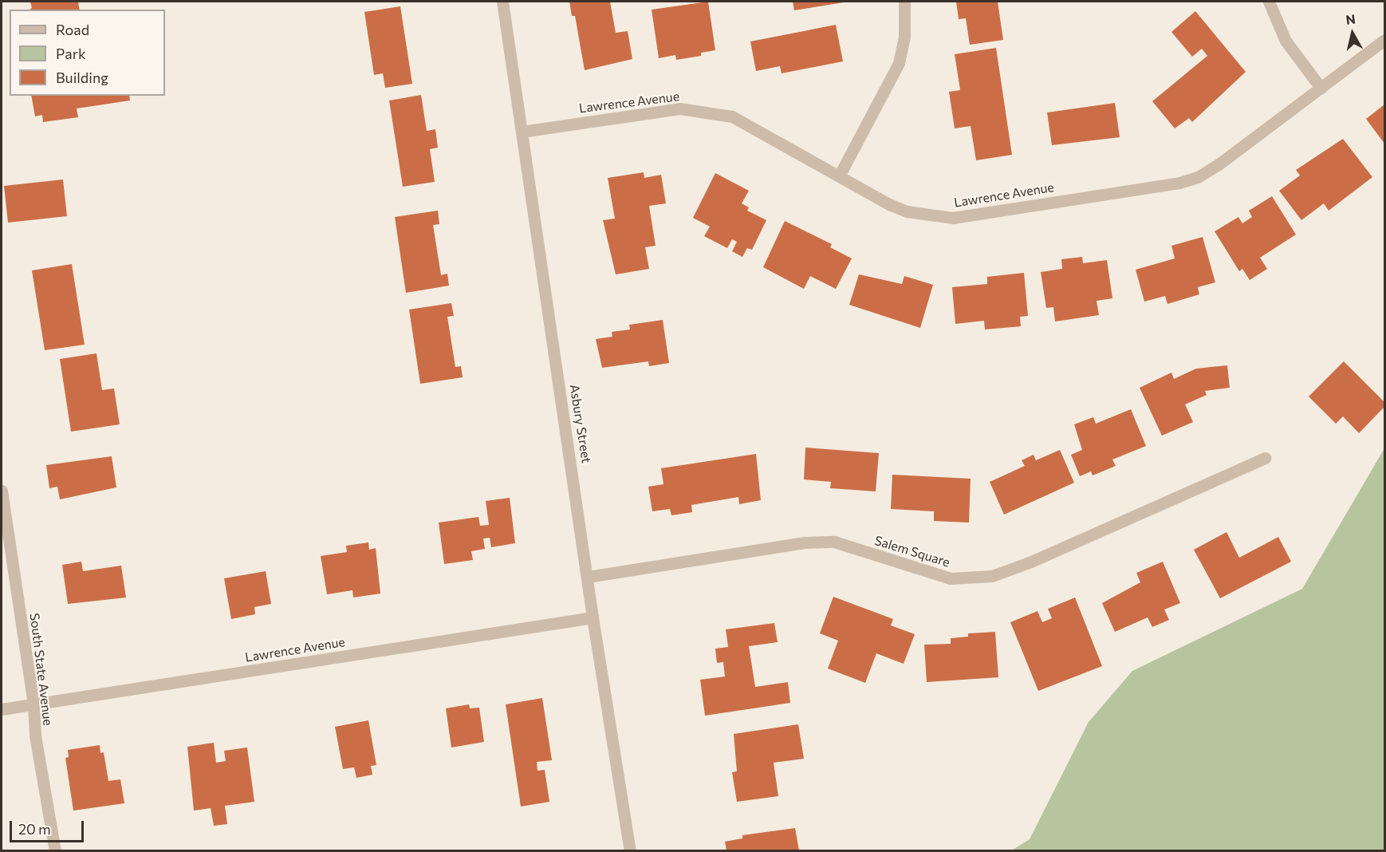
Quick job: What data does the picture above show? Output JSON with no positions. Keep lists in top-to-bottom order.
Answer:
{
  "streets": {
    "street": [
      "Lawrence Avenue",
      "Asbury Street",
      "Salem Square",
      "South State Avenue"
    ]
  },
  "crossings": [
    ["Lawrence Avenue", "Asbury Street"],
    ["Lawrence Avenue", "South State Avenue"],
    ["Asbury Street", "Salem Square"]
  ],
  "legend": ["Road", "Park", "Building"],
  "scale_bar": "20 m",
  "north": "top"
}
